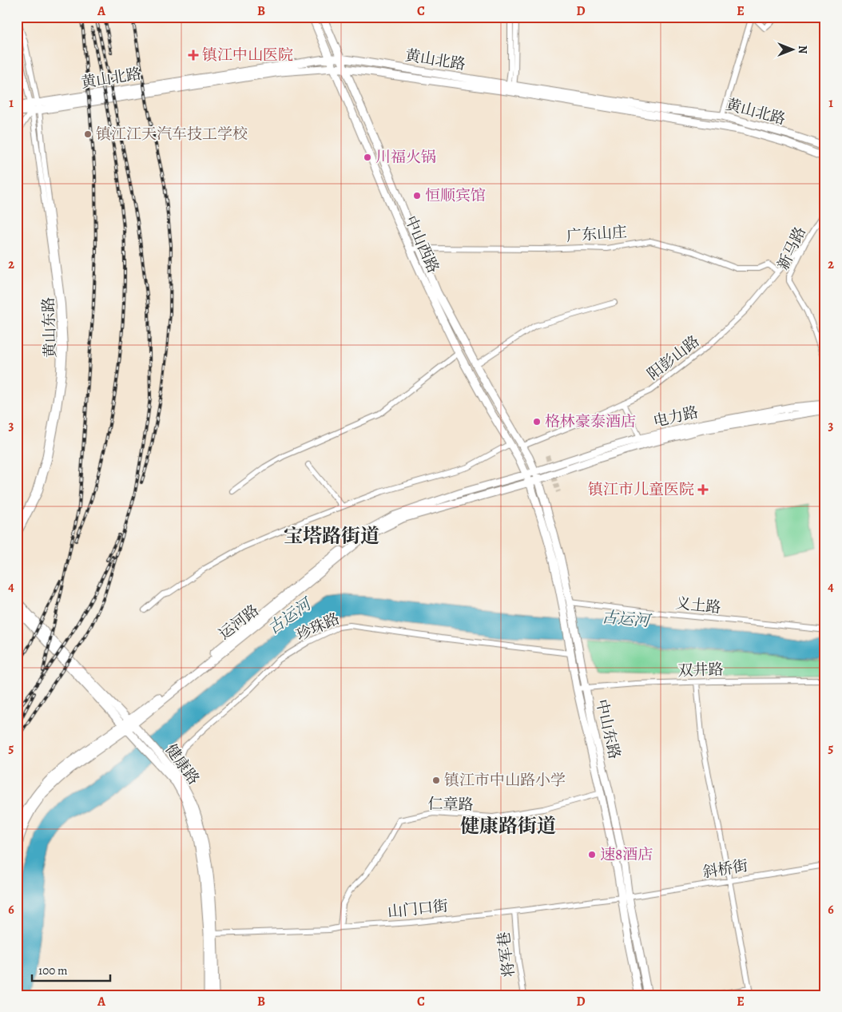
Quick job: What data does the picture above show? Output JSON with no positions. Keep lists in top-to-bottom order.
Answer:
{
  "streets": {
    "main road": [
      "黄山北路",
      "中山西路",
      "电力路",
      "运河路",
      "中山东路",
      "健康路"
    ],
    "street": [
      "广东山庄",
      "新马路",
      "黄山东路",
      "阳彭山路",
      "义土路",
      "珍珠路",
      "双井路",
      "仁章路",
      "斜桥街",
      "山门口街",
      "将军巷"
    ]
  },
  "crossings": [
    ["黄山北路", "中山西路"],
    ["黄山北路", "黄山东路"],
    ["广东山庄", "中山西路"],
    ["广东山庄", "阳彭山路"],
    ["中山西路", "阳彭山路"],
    ["中山西路", "电力路"],
    ["中山西路", "运河路"],
    ["中山西路", "中山东路"],
    ["新马路", "阳彭山路"],
    ["电力路", "运河路"],
    ["电力路", "中山东路"],
    ["义土路", "中山东路"],
    ["运河路", "中山东路"],
    ["运河路", "健康路"],
    ["珍珠路", "中山东路"],
    ["珍珠路", "健康路"],
    ["双井路", "中山东路"],
    ["中山东路", "仁章路"],
    ["中山东路", "斜桥街"],
    ["中山东路", "山门口街"],
    ["健康路", "山门口街"],
    ["仁章路", "山门口街"],
    ["斜桥街", "山门口街"],
    ["山门口街", "将军巷"]
  ],
  "districts": ["宝塔路街道", "健康路街道"],
  "water": ["古运河"],
  "places": {
    "health": ["镇江中山医院", "镇江市儿童医院"],
    "other": [
      "镇江江天汽车技工学校",
      "川福火锅",
      "恒顺宾馆",
      "格林豪泰酒店",
      "镇江市中山路小学",
      "速8酒店"
    ]
  },
  "scale_bar": "100 m",
  "north": "right",
  "grid": {
    "columns": [
      "A",
      "B",
      "C",
      "D",
      "E"
    ],
    "rows": [
      "1",
      "2",
      "3",
      "4",
      "5",
      "6"
    ]
  }
}
